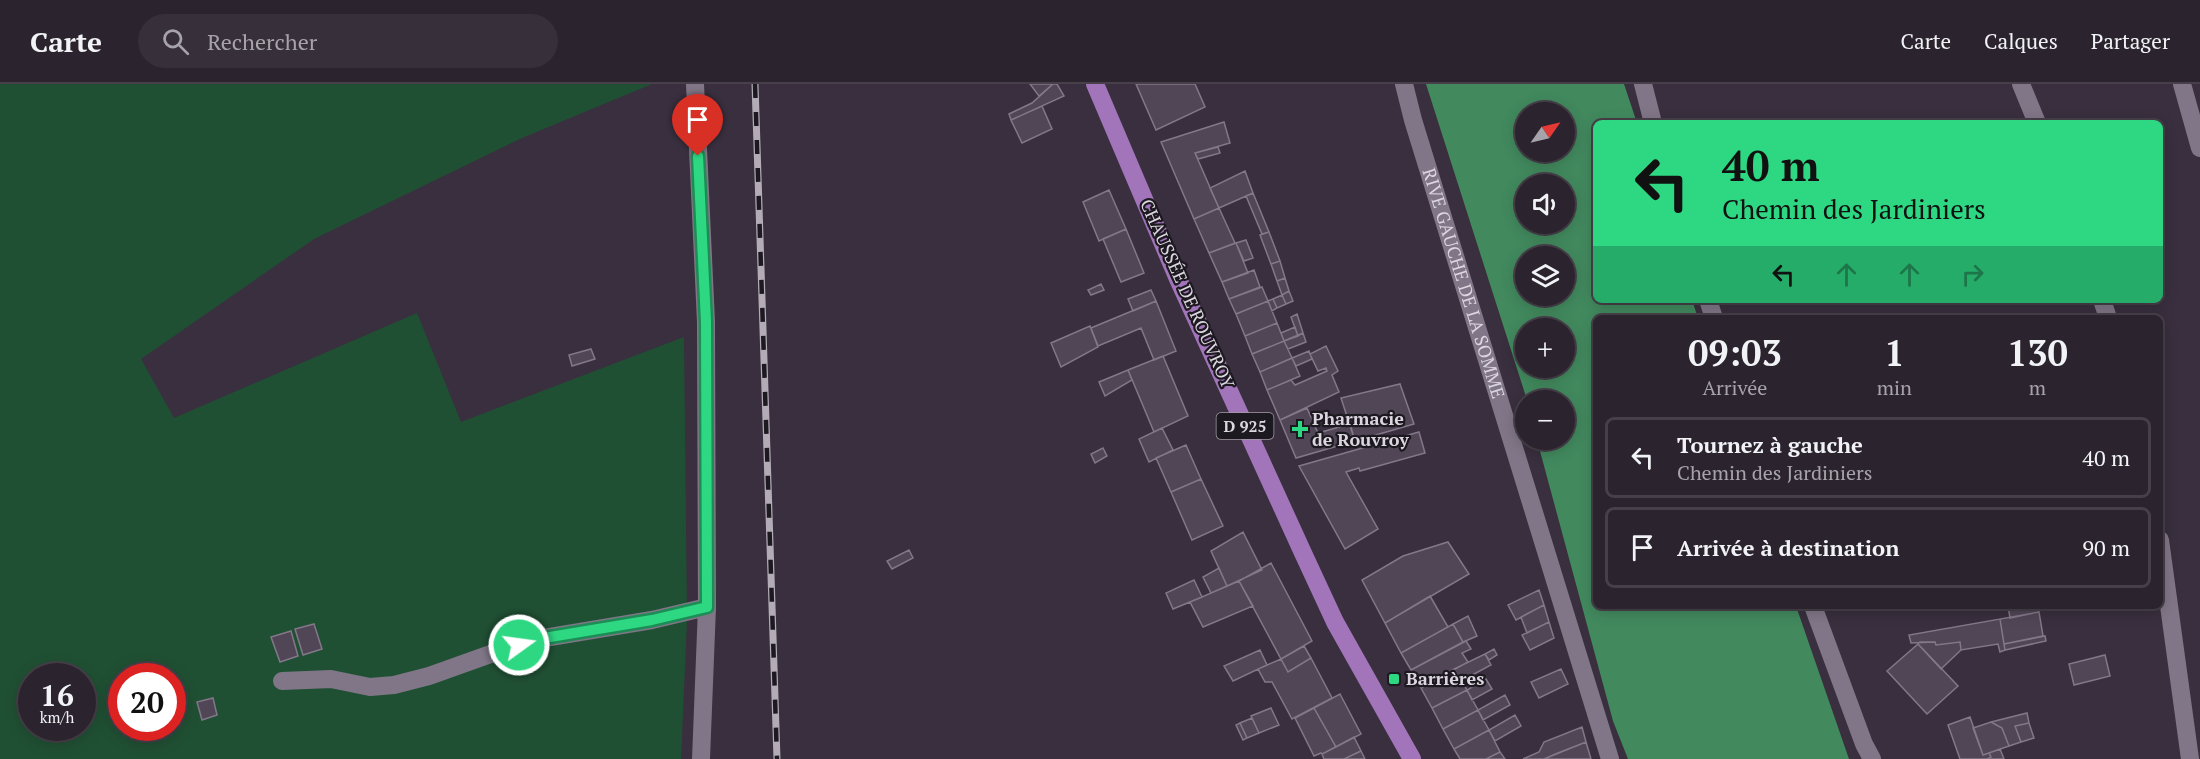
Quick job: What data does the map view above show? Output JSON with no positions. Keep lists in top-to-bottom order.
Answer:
{
  "streets": {
    "main road": ["CHAUSSÉE DE ROUVROY", "D 925"],
    "street": ["RIVE GAUCHE DE LA SOMME"]
  },
  "places": {
    "health": ["Pharmacie de Rouvroy"],
    "transit": ["Barrières"]
  },
  "north": "top right",
  "page": {
    "header": "Carte",
    "search": "Rechercher",
    "nav": ["Carte", "Calques", "Partager"],
    "map_buttons": ["+", "−"],
    "turn": ["40 m", "Chemin des Jardiniers"],
    "eta": [
      "09:03",
      "Arrivée",
      "1",
      "min",
      "130",
      "m"
    ],
    "list": [
      {
        "name": "Tournez à gauche",
        "note": "Chemin des Jardiniers",
        "value": "40 m"
      },
      {
        "name": "Arrivée à destination",
        "value": "90 m"
      }
    ],
    "speed": "16 km/h",
    "limit": "20"
  }
}
